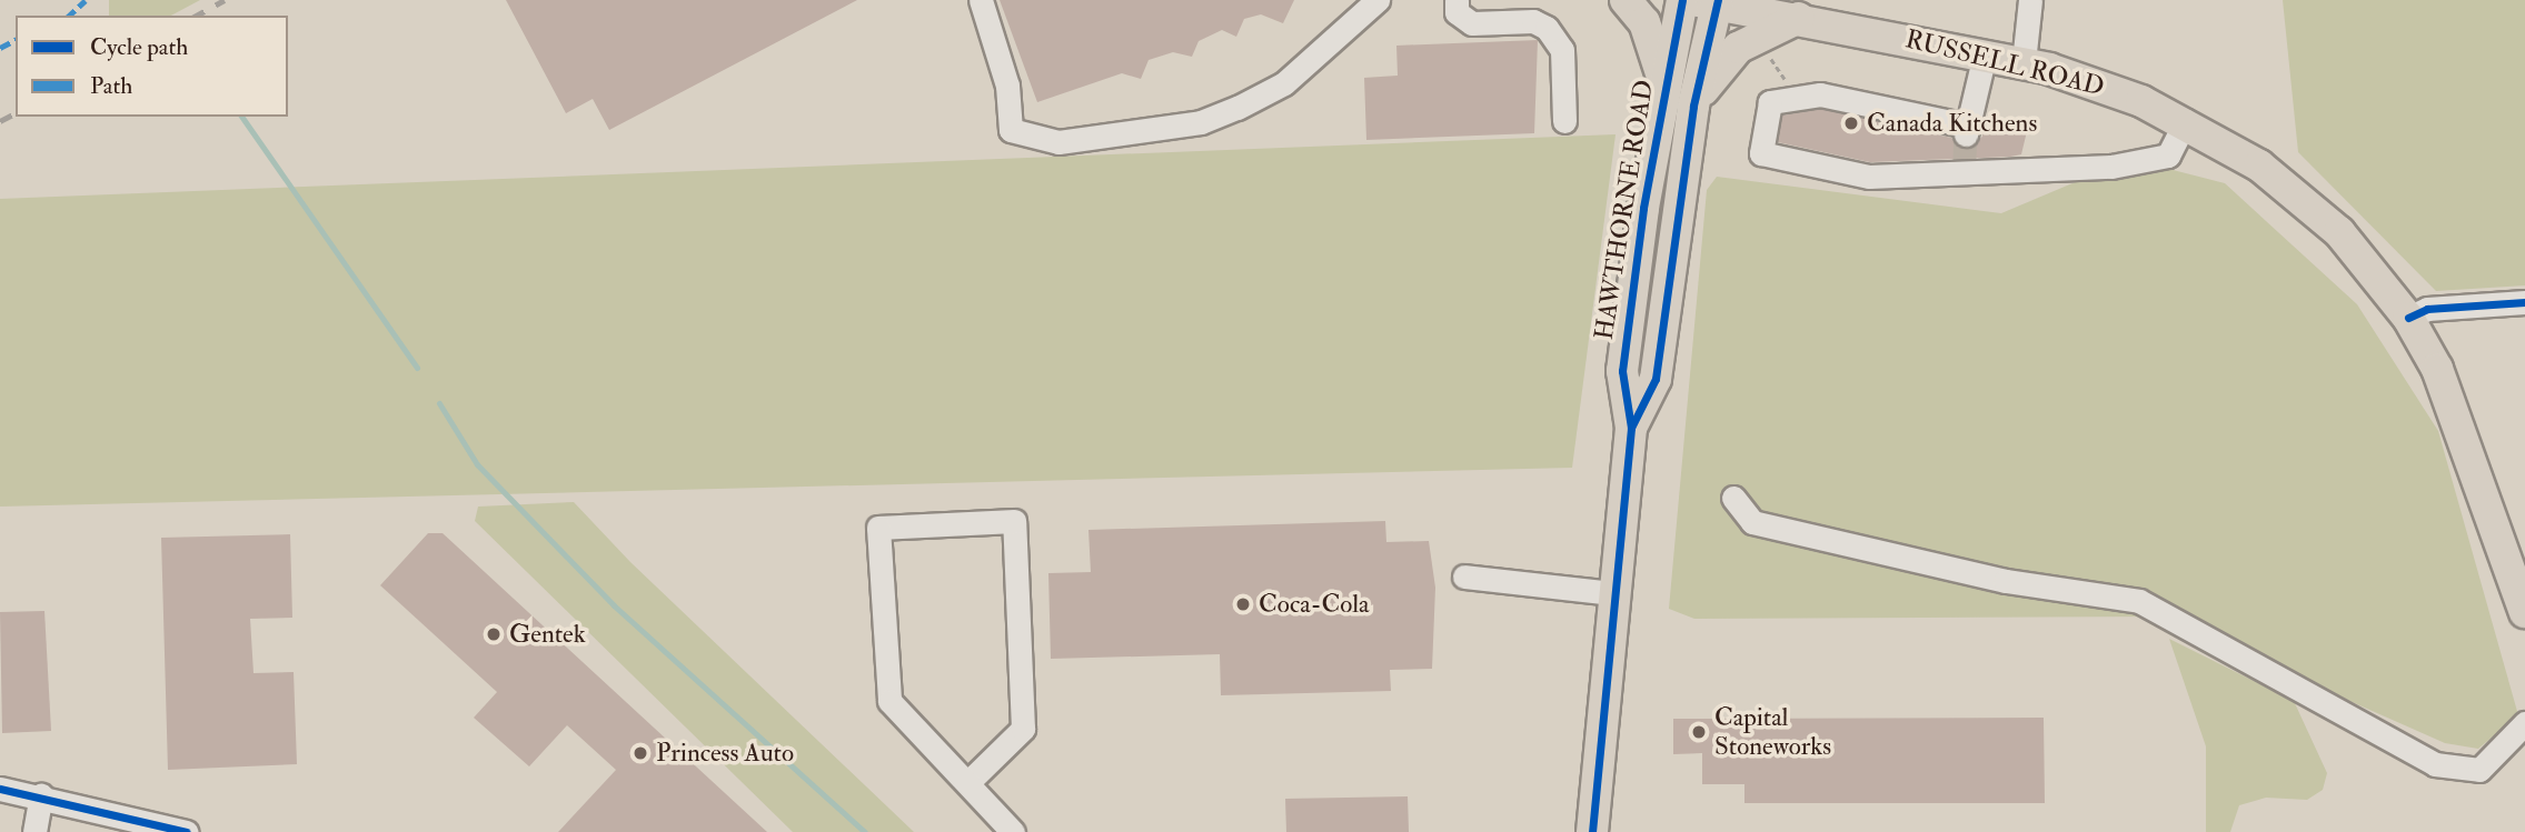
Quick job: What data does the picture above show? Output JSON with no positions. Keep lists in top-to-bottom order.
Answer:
{
  "streets": {
    "main road": ["RUSSELL ROAD", "HAWTHORNE ROAD"]
  },
  "places": [
    "Canada Kitchens",
    "Coca-Cola",
    "Gentek",
    "Capital Stoneworks",
    "Princess Auto"
  ],
  "legend": ["Cycle path", "Path"]
}
